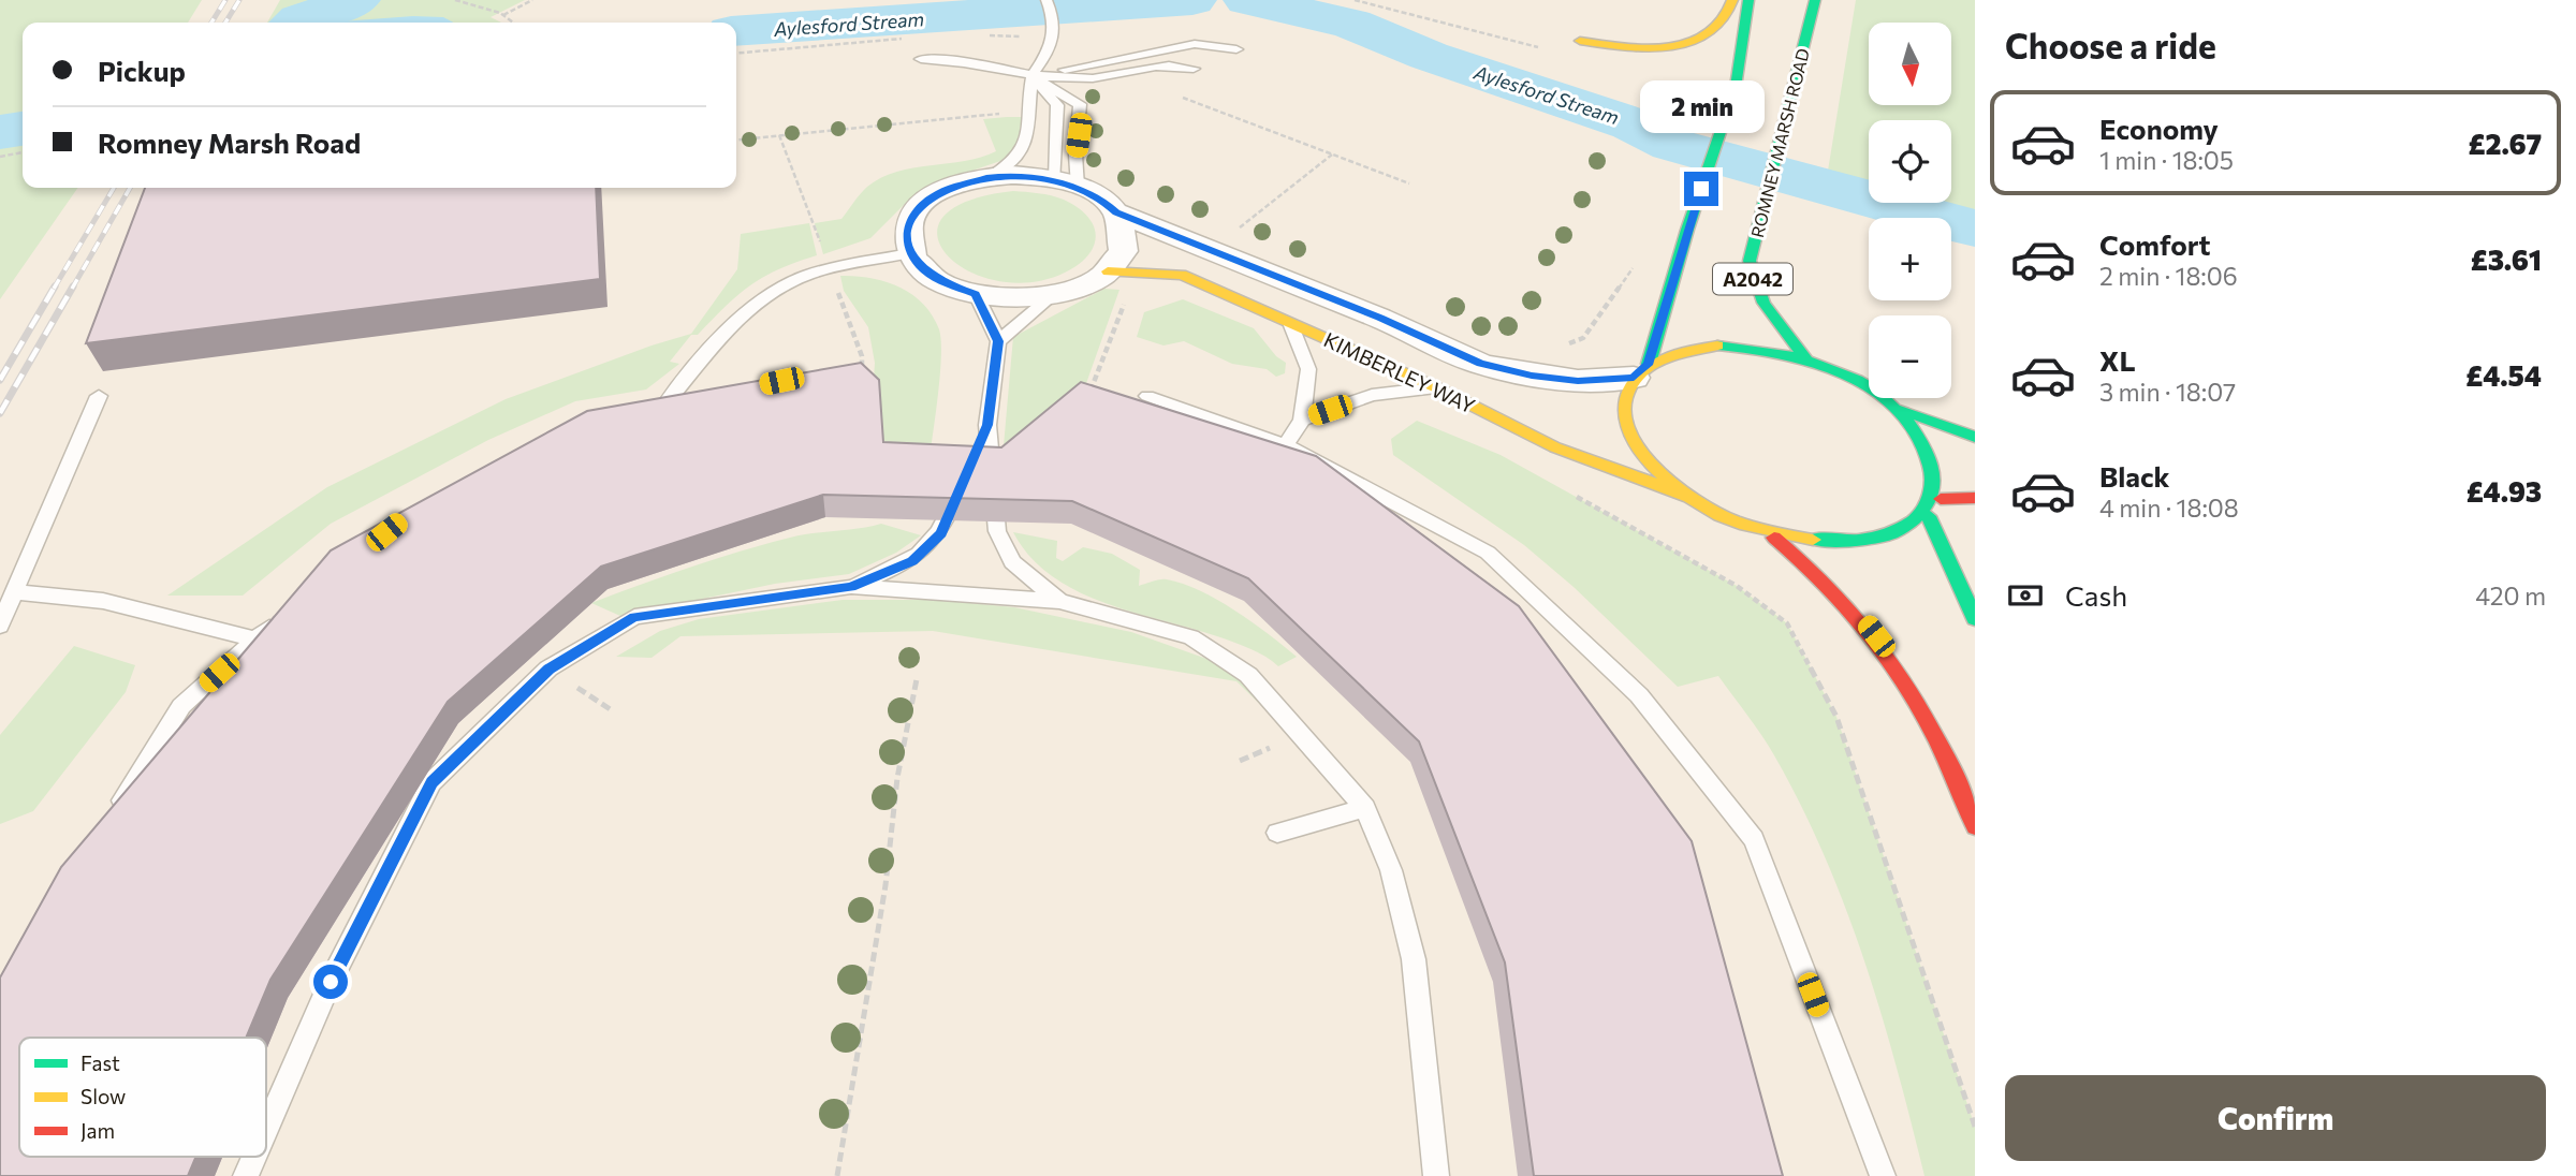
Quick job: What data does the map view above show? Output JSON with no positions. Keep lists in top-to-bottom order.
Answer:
{
  "streets": {
    "main road": ["ROMNEY MARSH ROAD", "A2042", "KIMBERLEY WAY"]
  },
  "crossings": [
    ["ROMNEY MARSH ROAD", "KIMBERLEY WAY"]
  ],
  "water": ["Aylesford Stream"],
  "legend": ["Fast", "Slow", "Jam"],
  "north": "bottom",
  "page": {
    "heading": "Choose a ride",
    "map_buttons": ["+", "−"],
    "banner": ["Pickup", "Romney Marsh Road"],
    "bubble": "2 min",
    "list": [
      {
        "name": "Economy",
        "note": "1 min · 18:05",
        "value": "£2.67"
      },
      {
        "name": "Comfort",
        "note": "2 min · 18:06",
        "value": "£3.61"
      },
      {
        "name": "XL",
        "note": "3 min · 18:07",
        "value": "£4.54"
      },
      {
        "name": "Black",
        "note": "4 min · 18:08",
        "value": "£4.93"
      }
    ],
    "pay": ["Cash", "420 m"],
    "buttons": "Confirm"
  }
}
